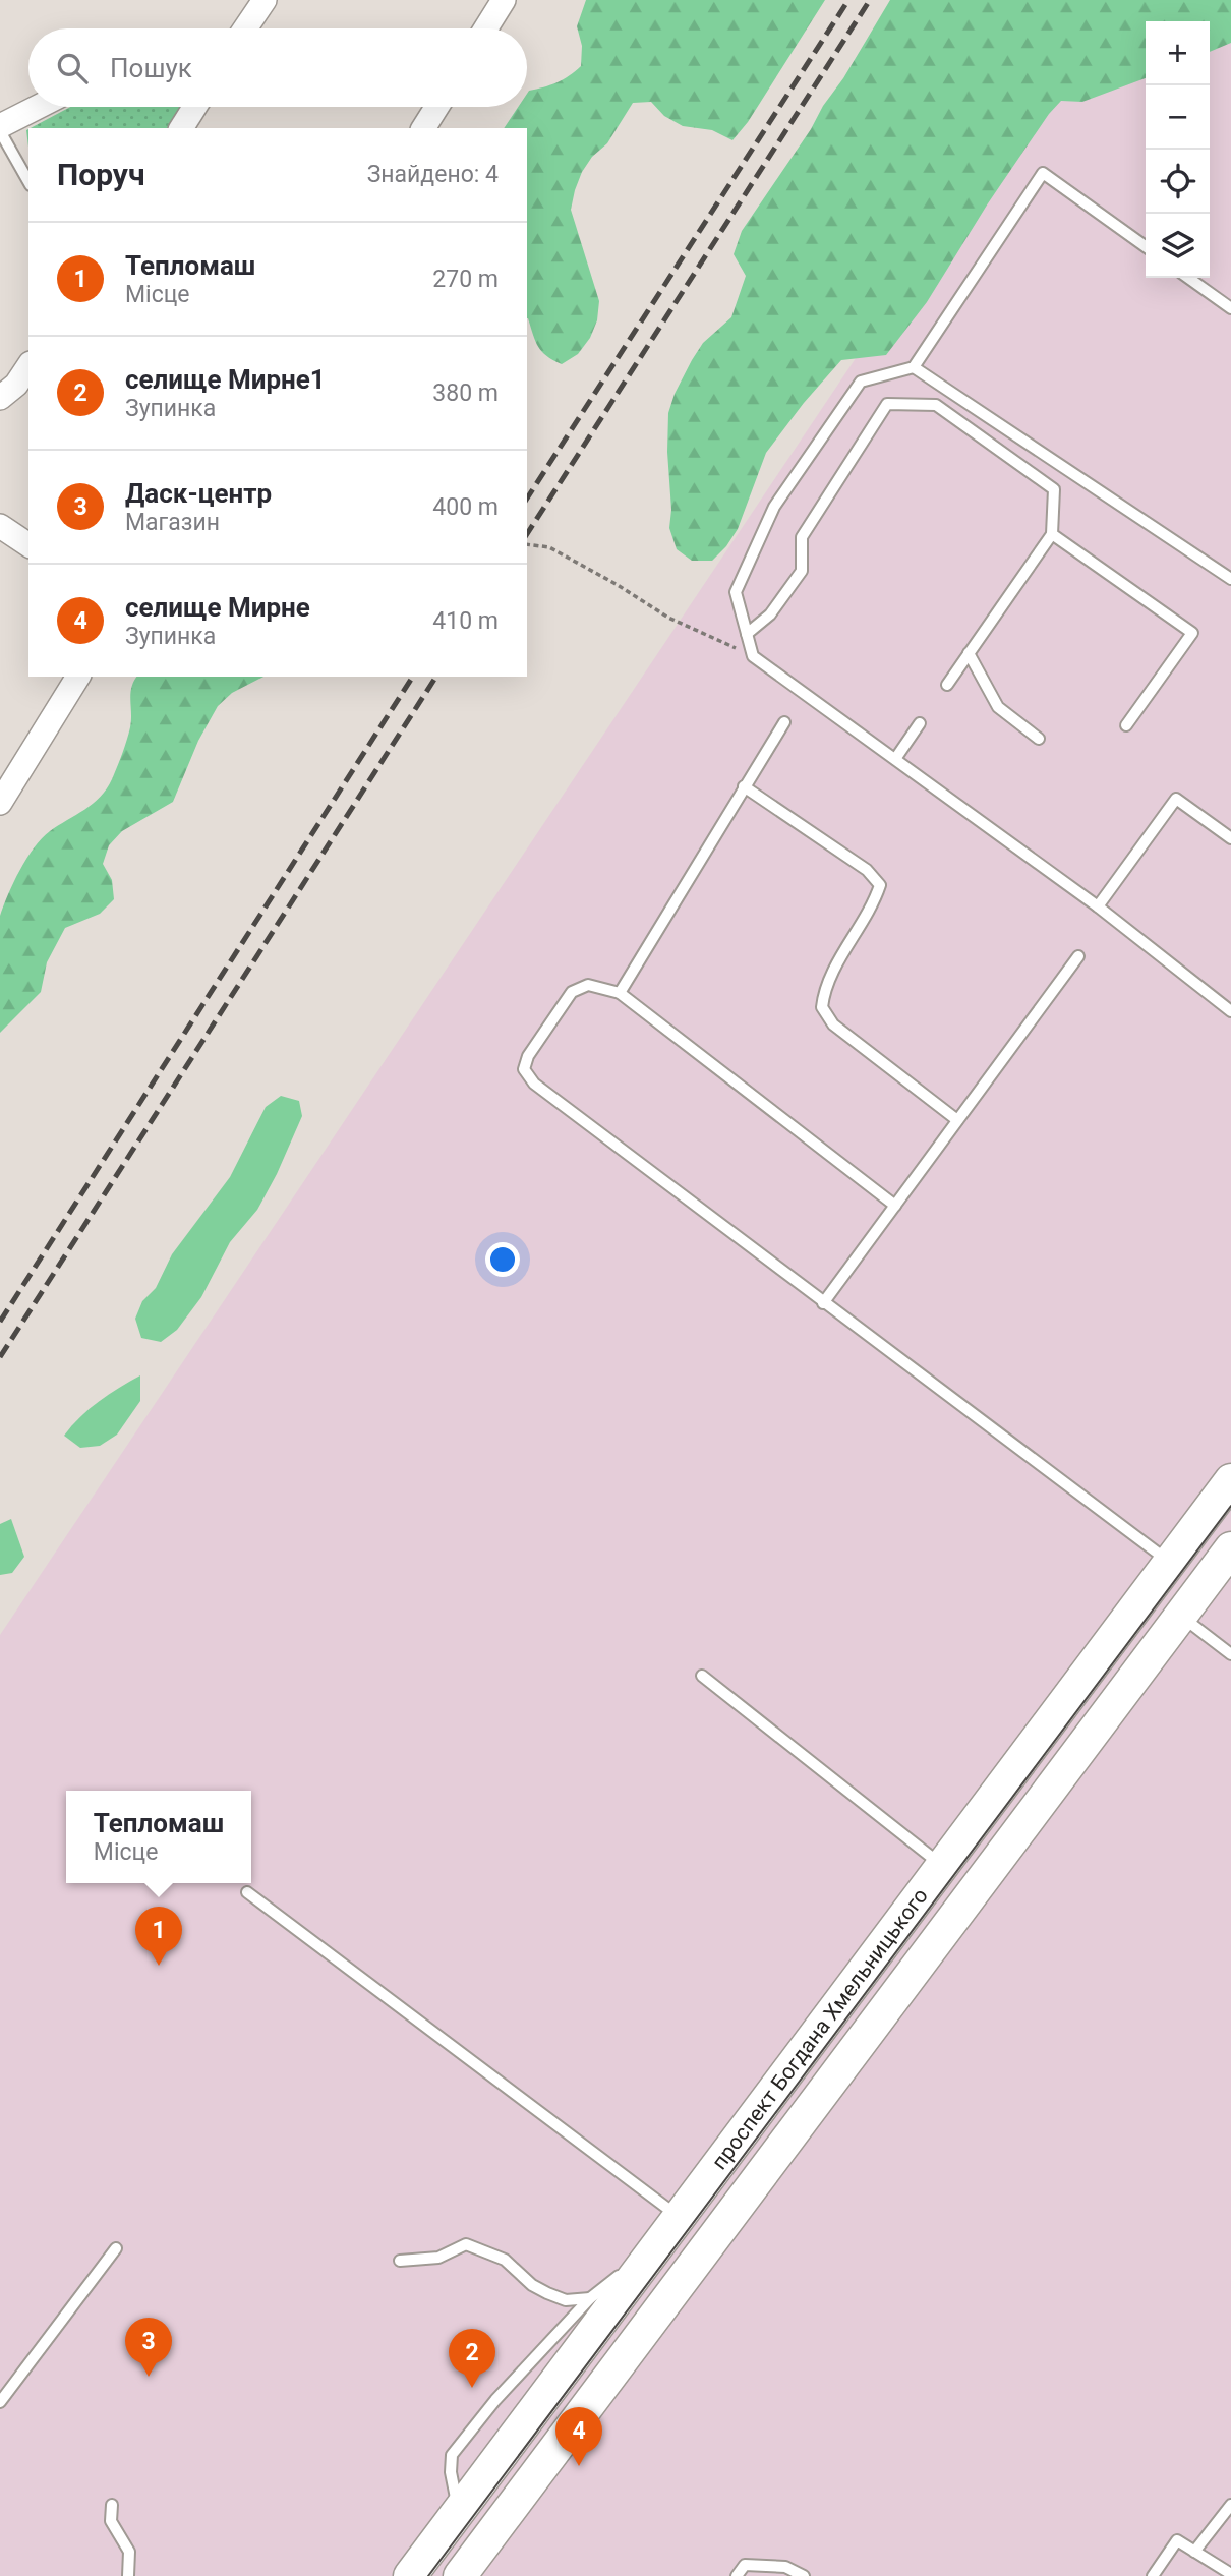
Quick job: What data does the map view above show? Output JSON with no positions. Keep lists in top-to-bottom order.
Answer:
{
  "streets": {
    "main road": ["проспект Богдана Хмельницького"]
  },
  "page": {
    "map_buttons": ["+", "−"],
    "search": "Пошук",
    "heading": ["Поруч", "Знайдено: 4"],
    "list": [
      {
        "mark": "1",
        "name": "Тепломаш",
        "note": "Місце",
        "value": "270 m"
      },
      {
        "mark": "2",
        "name": "селище Мирне1",
        "note": "Зупинка",
        "value": "380 m"
      },
      {
        "mark": "3",
        "name": "Даск-центр",
        "note": "Магазин",
        "value": "400 m"
      },
      {
        "mark": "4",
        "name": "селище Мирне",
        "note": "Зупинка",
        "value": "410 m"
      }
    ],
    "popup": ["Тепломаш", "Місце"],
    "pins": [
      "1",
      "3",
      "2",
      "4"
    ]
  }
}
